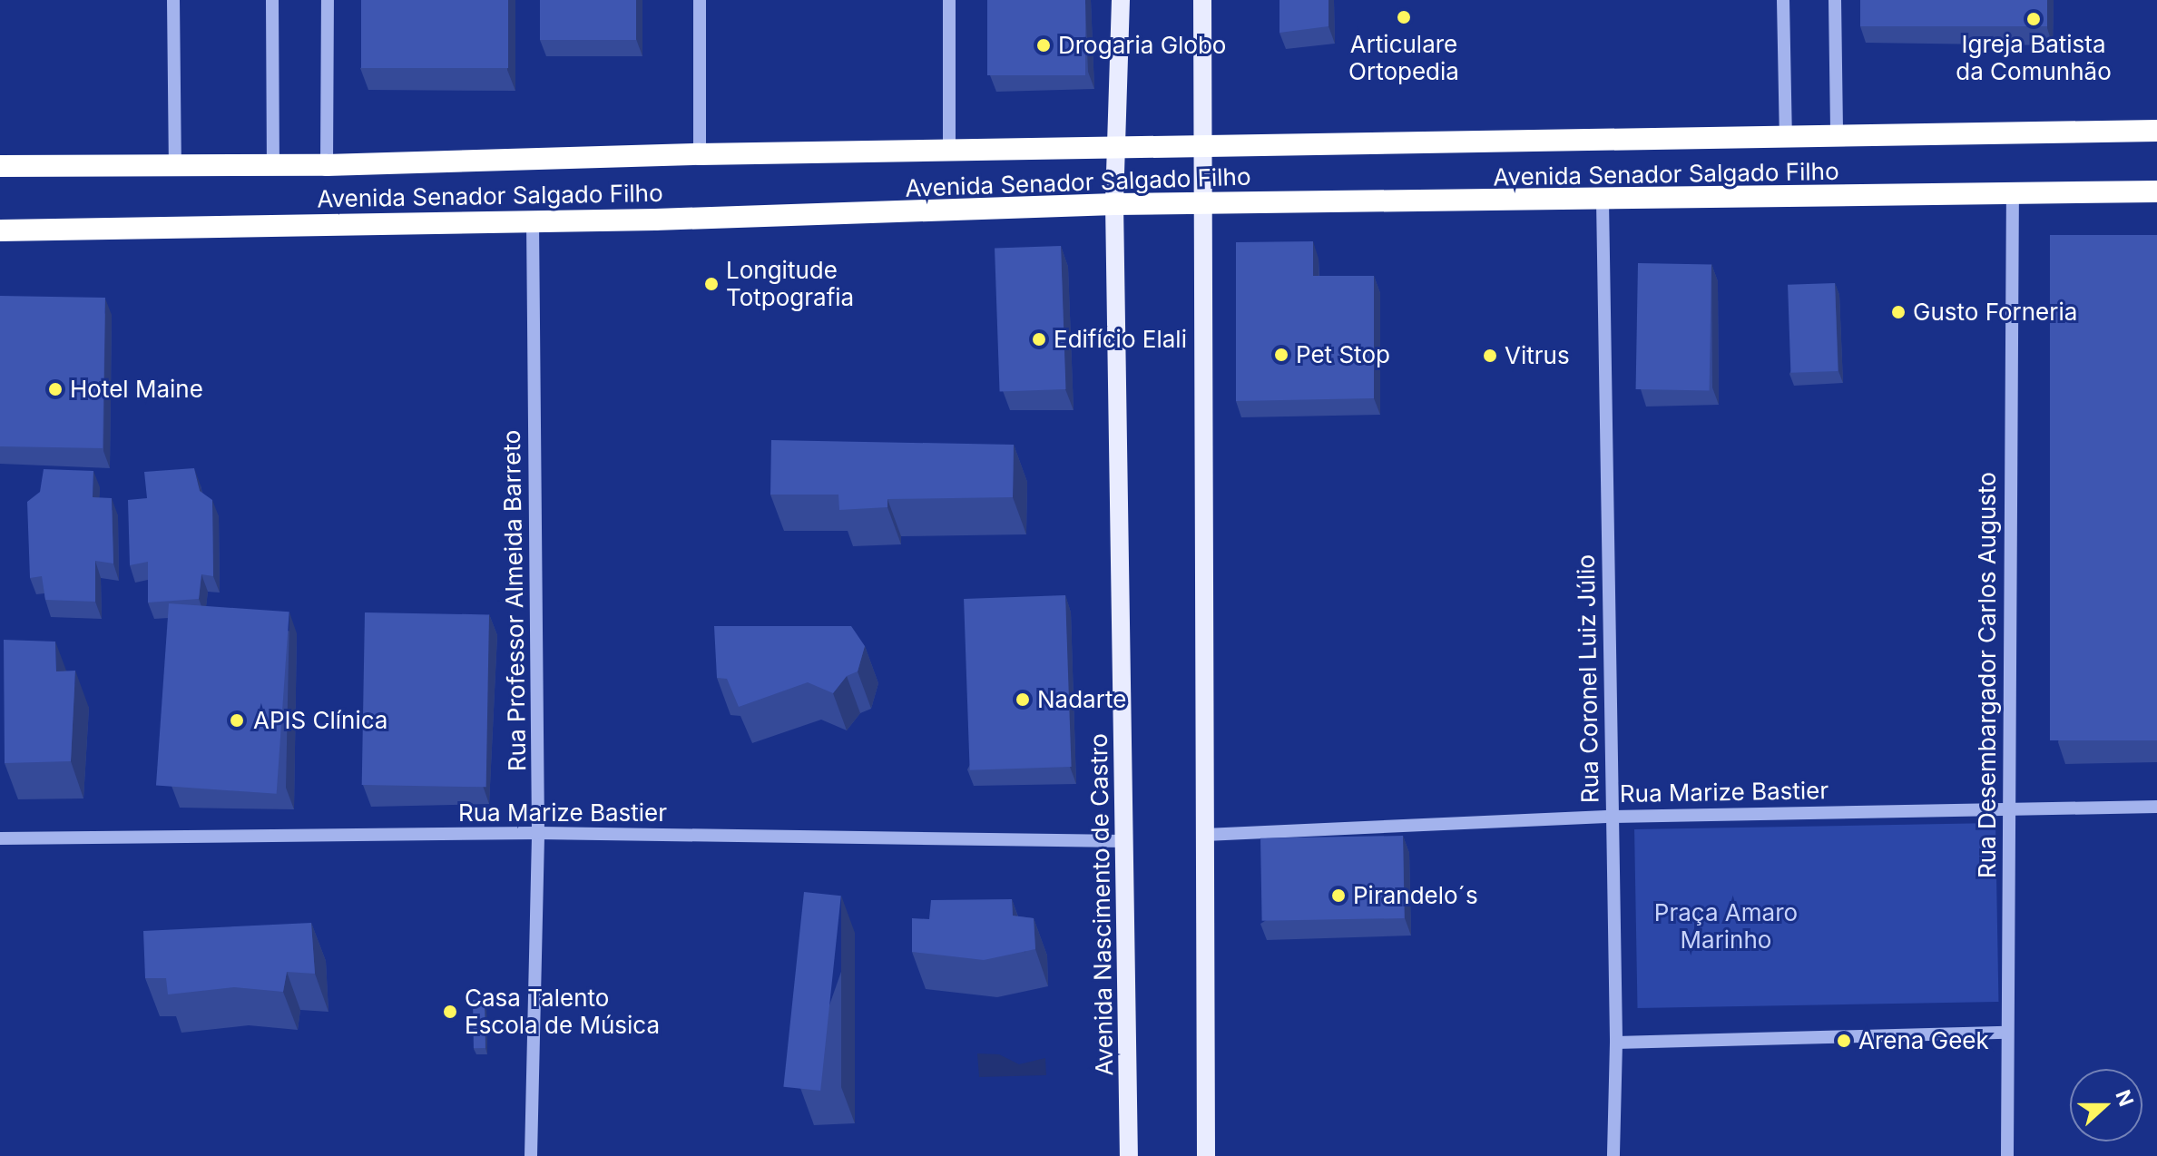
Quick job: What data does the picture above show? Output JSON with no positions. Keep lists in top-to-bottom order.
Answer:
{
  "streets": {
    "highway": ["Avenida Senador Salgado Filho"],
    "main road": ["Avenida Nascimento de Castro"],
    "street": [
      "Rua Professor Almeida Barreto",
      "Rua Desembargador Carlos Augusto",
      "Rua Coronel Luiz Júlio",
      "Rua Marize Bastier"
    ]
  },
  "crossings": [
    ["Avenida Senador Salgado Filho", "Rua Professor Almeida Barreto"],
    ["Avenida Senador Salgado Filho", "Rua Desembargador Carlos Augusto"],
    ["Avenida Senador Salgado Filho", "Rua Coronel Luiz Júlio"],
    ["Avenida Senador Salgado Filho", "Avenida Nascimento de Castro"],
    ["Rua Professor Almeida Barreto", "Rua Marize Bastier"],
    ["Rua Desembargador Carlos Augusto", "Rua Marize Bastier"],
    ["Rua Coronel Luiz Júlio", "Rua Marize Bastier"],
    ["Rua Marize Bastier", "Avenida Nascimento de Castro"]
  ],
  "parks": ["Praça Amaro Marinho"],
  "places": [
    "Articulare Ortopedia",
    "Igreja Batista da Comunhão",
    "Drogaria Globo",
    "Longitude Totpografia",
    "Gusto Forneria",
    "Edifício Elali",
    "Pet Stop",
    "Vitrus",
    "Hotel Maine",
    "Nadarte",
    "APIS Clínica",
    "Pirandelo´s",
    "Casa Talento Escola de Música",
    "Arena Geek"
  ],
  "north": "right"
}
